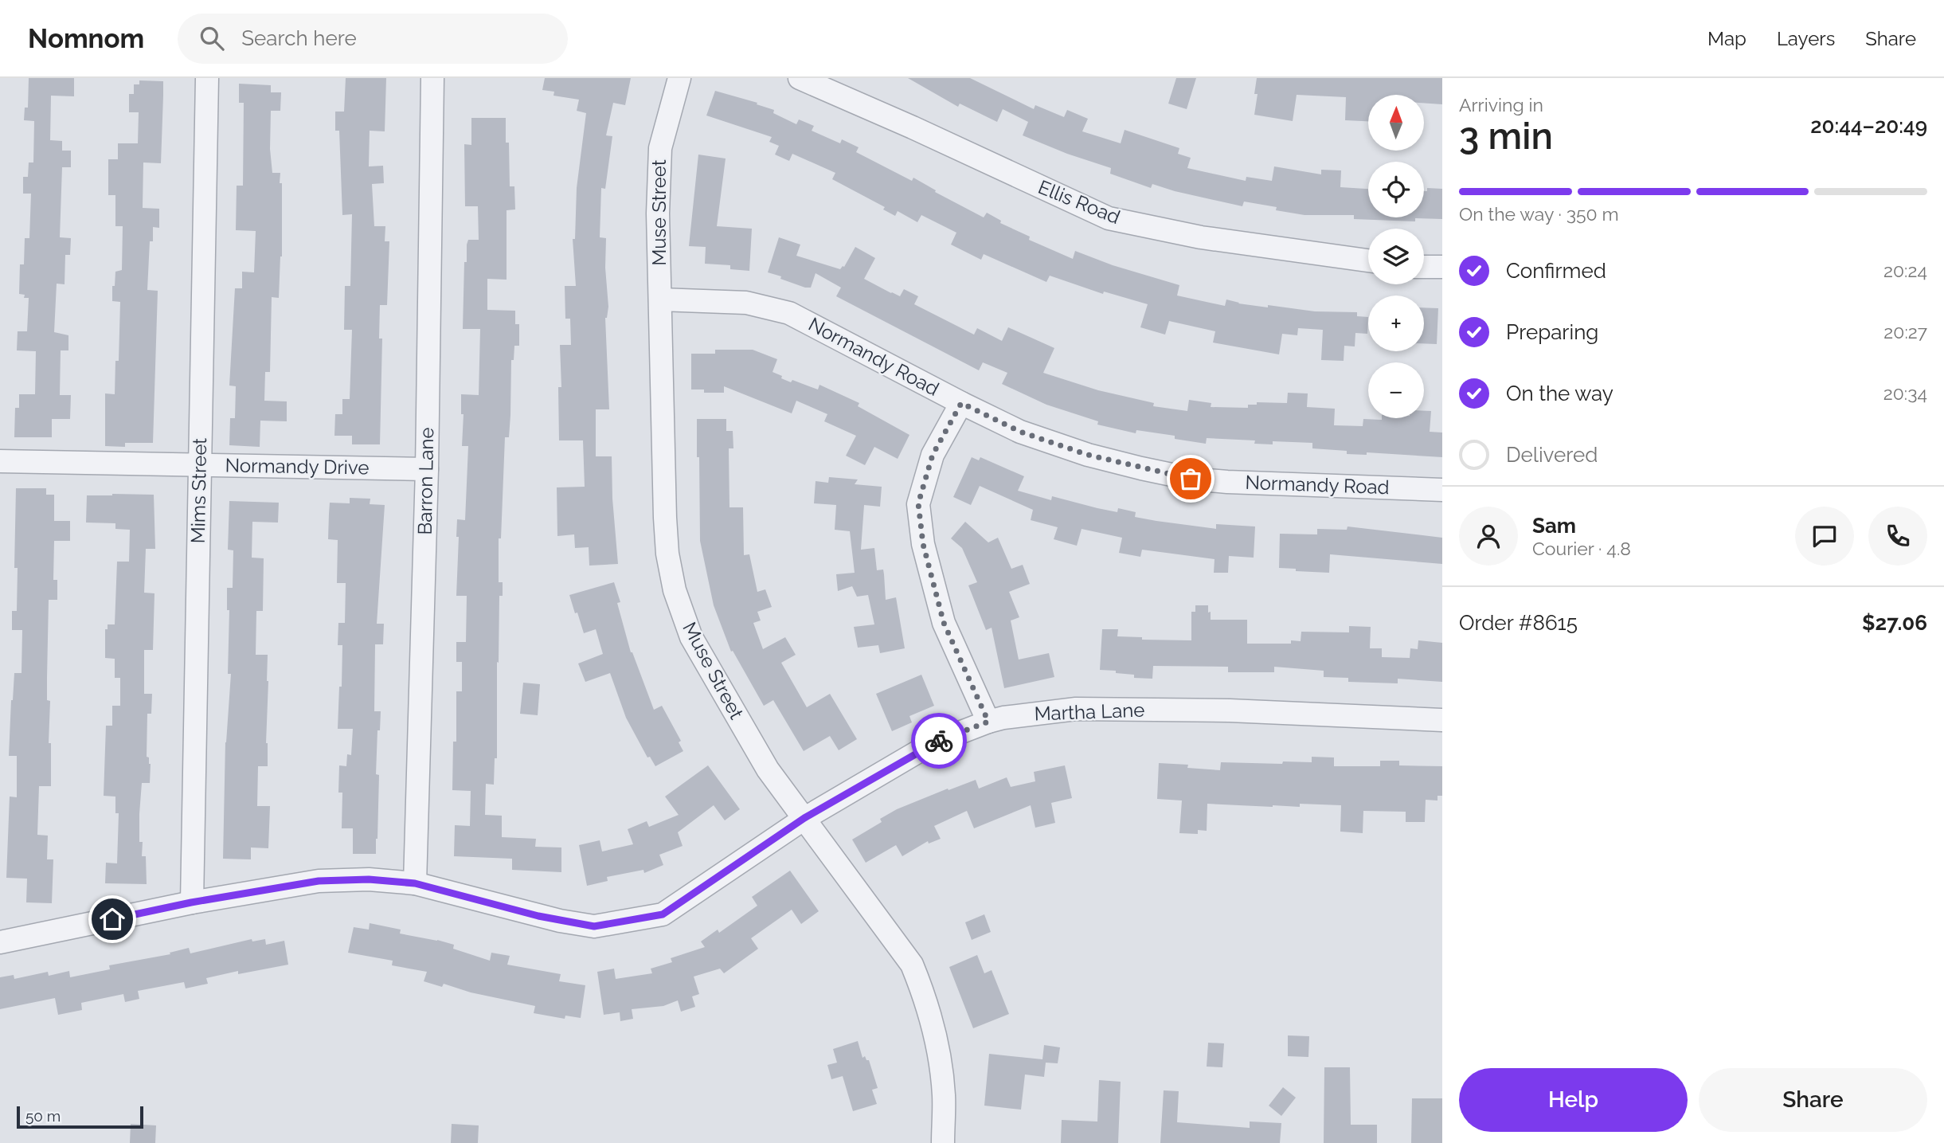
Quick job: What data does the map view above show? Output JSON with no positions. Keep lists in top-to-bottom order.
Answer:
{
  "streets": {
    "street": [
      "Ellis Road",
      "Muse Street",
      "Normandy Road",
      "Normandy Drive",
      "Barron Lane",
      "Mims Street",
      "Martha Lane"
    ]
  },
  "crossings": [
    ["Muse Street", "Normandy Road"],
    ["Muse Street", "Martha Lane"],
    ["Normandy Drive", "Barron Lane"],
    ["Normandy Drive", "Mims Street"],
    ["Barron Lane", "Martha Lane"],
    ["Mims Street", "Martha Lane"]
  ],
  "scale_bar": "50 m",
  "north": "top",
  "page": {
    "header": "Nomnom",
    "search": "Search here",
    "nav": ["Map", "Layers", "Share"],
    "heading": ["3 min", "Arriving in", "20:44–20:49"],
    "panel": [
      "Sam",
      "Courier · 4.8",
      "Order #8615",
      "$27.06"
    ],
    "map_buttons": ["+", "−"],
    "bar": "On the way · 350 m",
    "list": [
      ["Confirmed", "20:24"],
      ["Preparing", "20:27"],
      ["On the way", "20:34"],
      "Delivered"
    ],
    "buttons": ["Help", "Share"],
    "scale": "50 m"
  }
}
